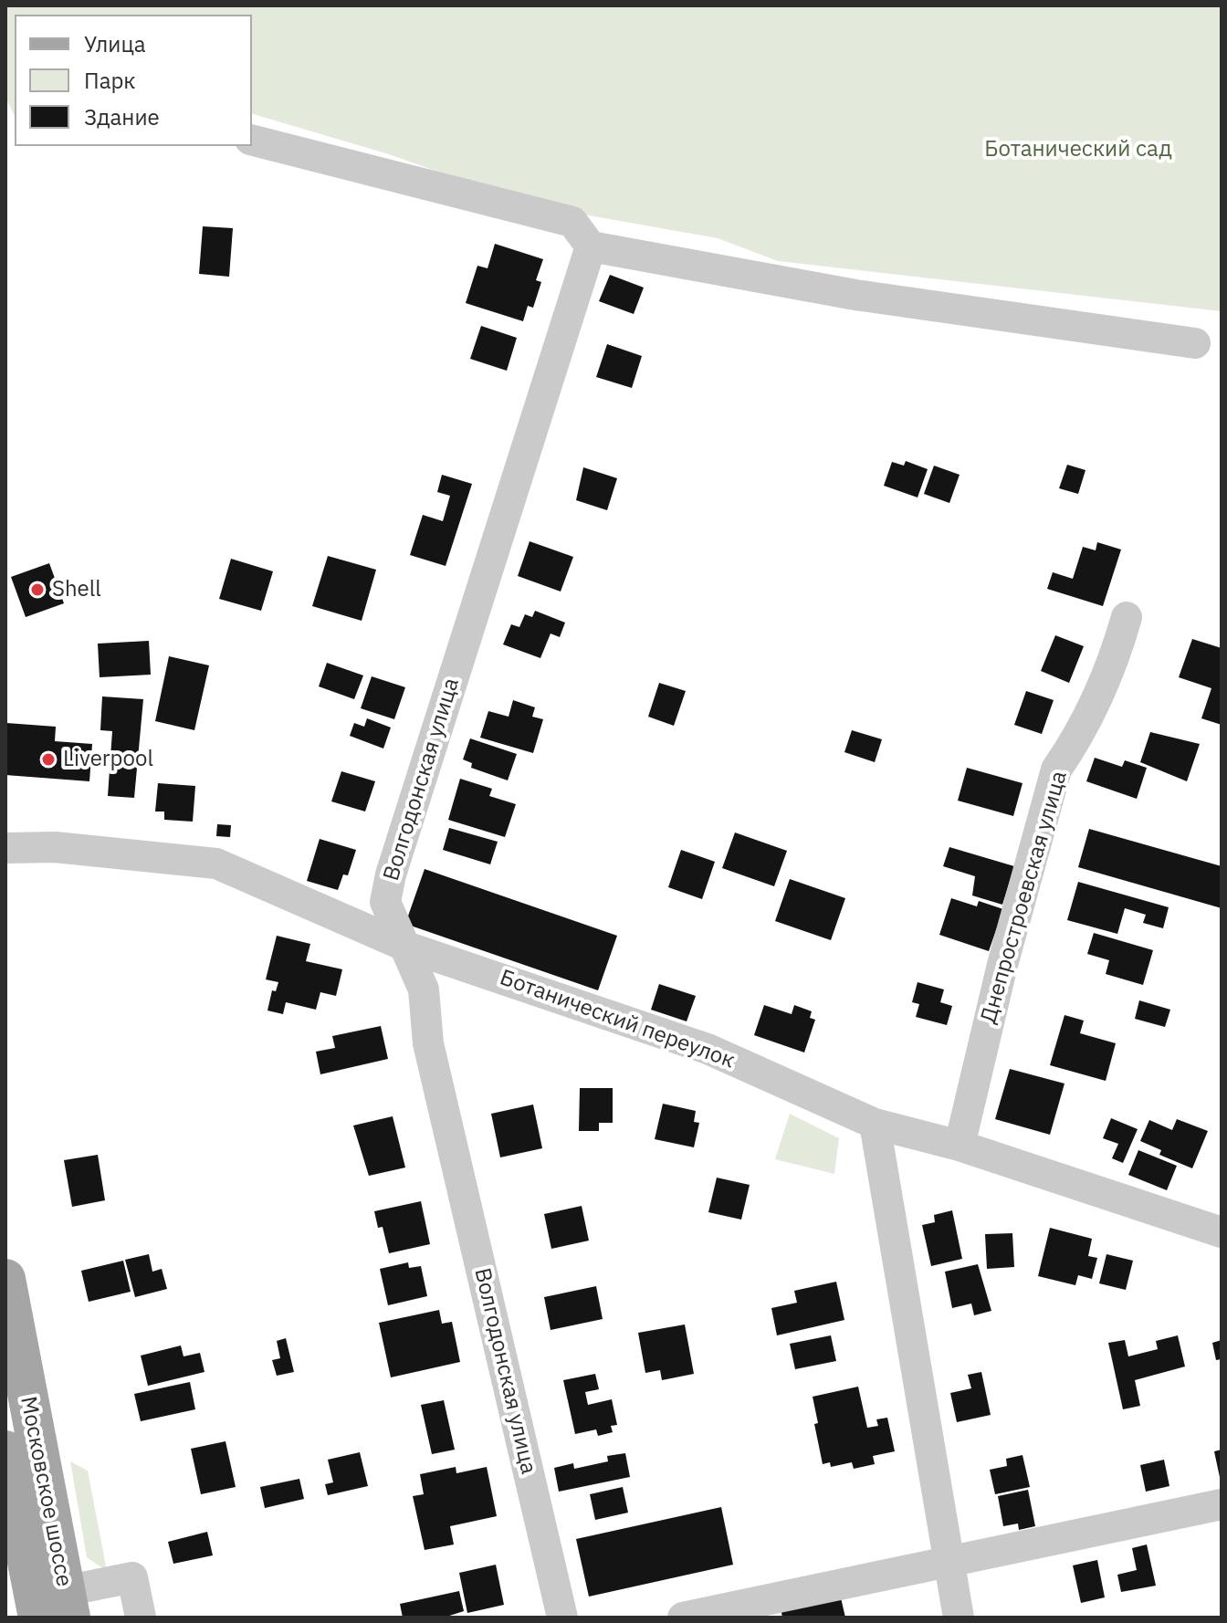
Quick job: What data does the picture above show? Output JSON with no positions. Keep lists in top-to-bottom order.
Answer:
{
  "streets": {
    "main road": ["Московское шоссе"],
    "street": ["Волгодонская улица", "Днепростроевская улица", "Ботанический переулок"]
  },
  "crossings": [
    ["Волгодонская улица", "Ботанический переулок"],
    ["Днепростроевская улица", "Ботанический переулок"]
  ],
  "parks": ["Ботанический сад"],
  "places": ["Shell", "Liverpool"],
  "legend": ["Улица", "Парк", "Здание"]
}
